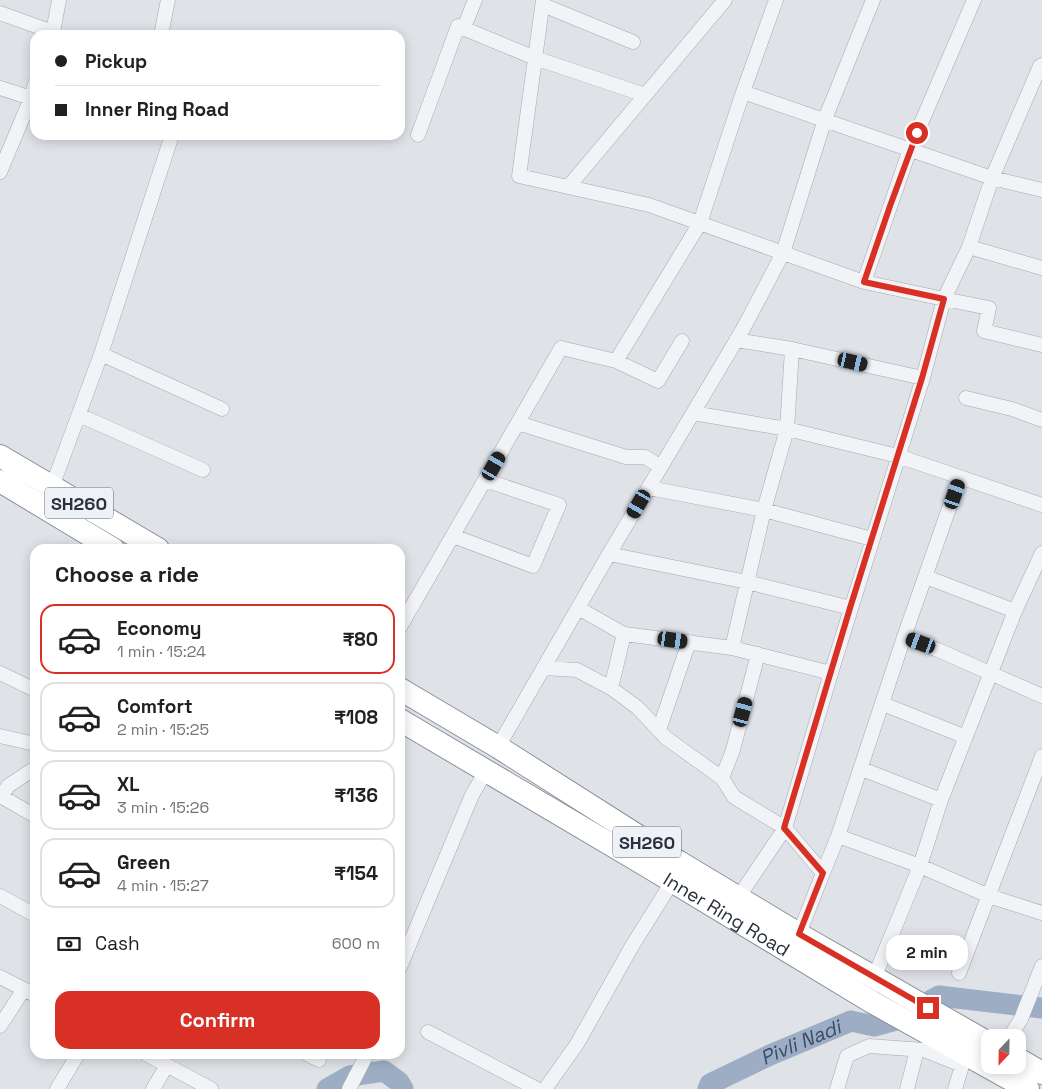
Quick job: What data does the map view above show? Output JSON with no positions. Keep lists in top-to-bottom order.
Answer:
{
  "streets": {
    "highway": ["SH260", "Inner Ring Road"]
  },
  "water": ["Pivli Nadi"],
  "north": "bottom",
  "page": {
    "banner": ["Pickup", "Inner Ring Road"],
    "heading": "Choose a ride",
    "list": [
      {
        "name": "Economy",
        "note": "1 min · 15:24",
        "value": "₹80"
      },
      {
        "name": "Comfort",
        "note": "2 min · 15:25",
        "value": "₹108"
      },
      {
        "name": "XL",
        "note": "3 min · 15:26",
        "value": "₹136"
      },
      {
        "name": "Green",
        "note": "4 min · 15:27",
        "value": "₹154"
      }
    ],
    "pay": ["Cash", "600 m"],
    "bubble": "2 min",
    "buttons": "Confirm"
  }
}
